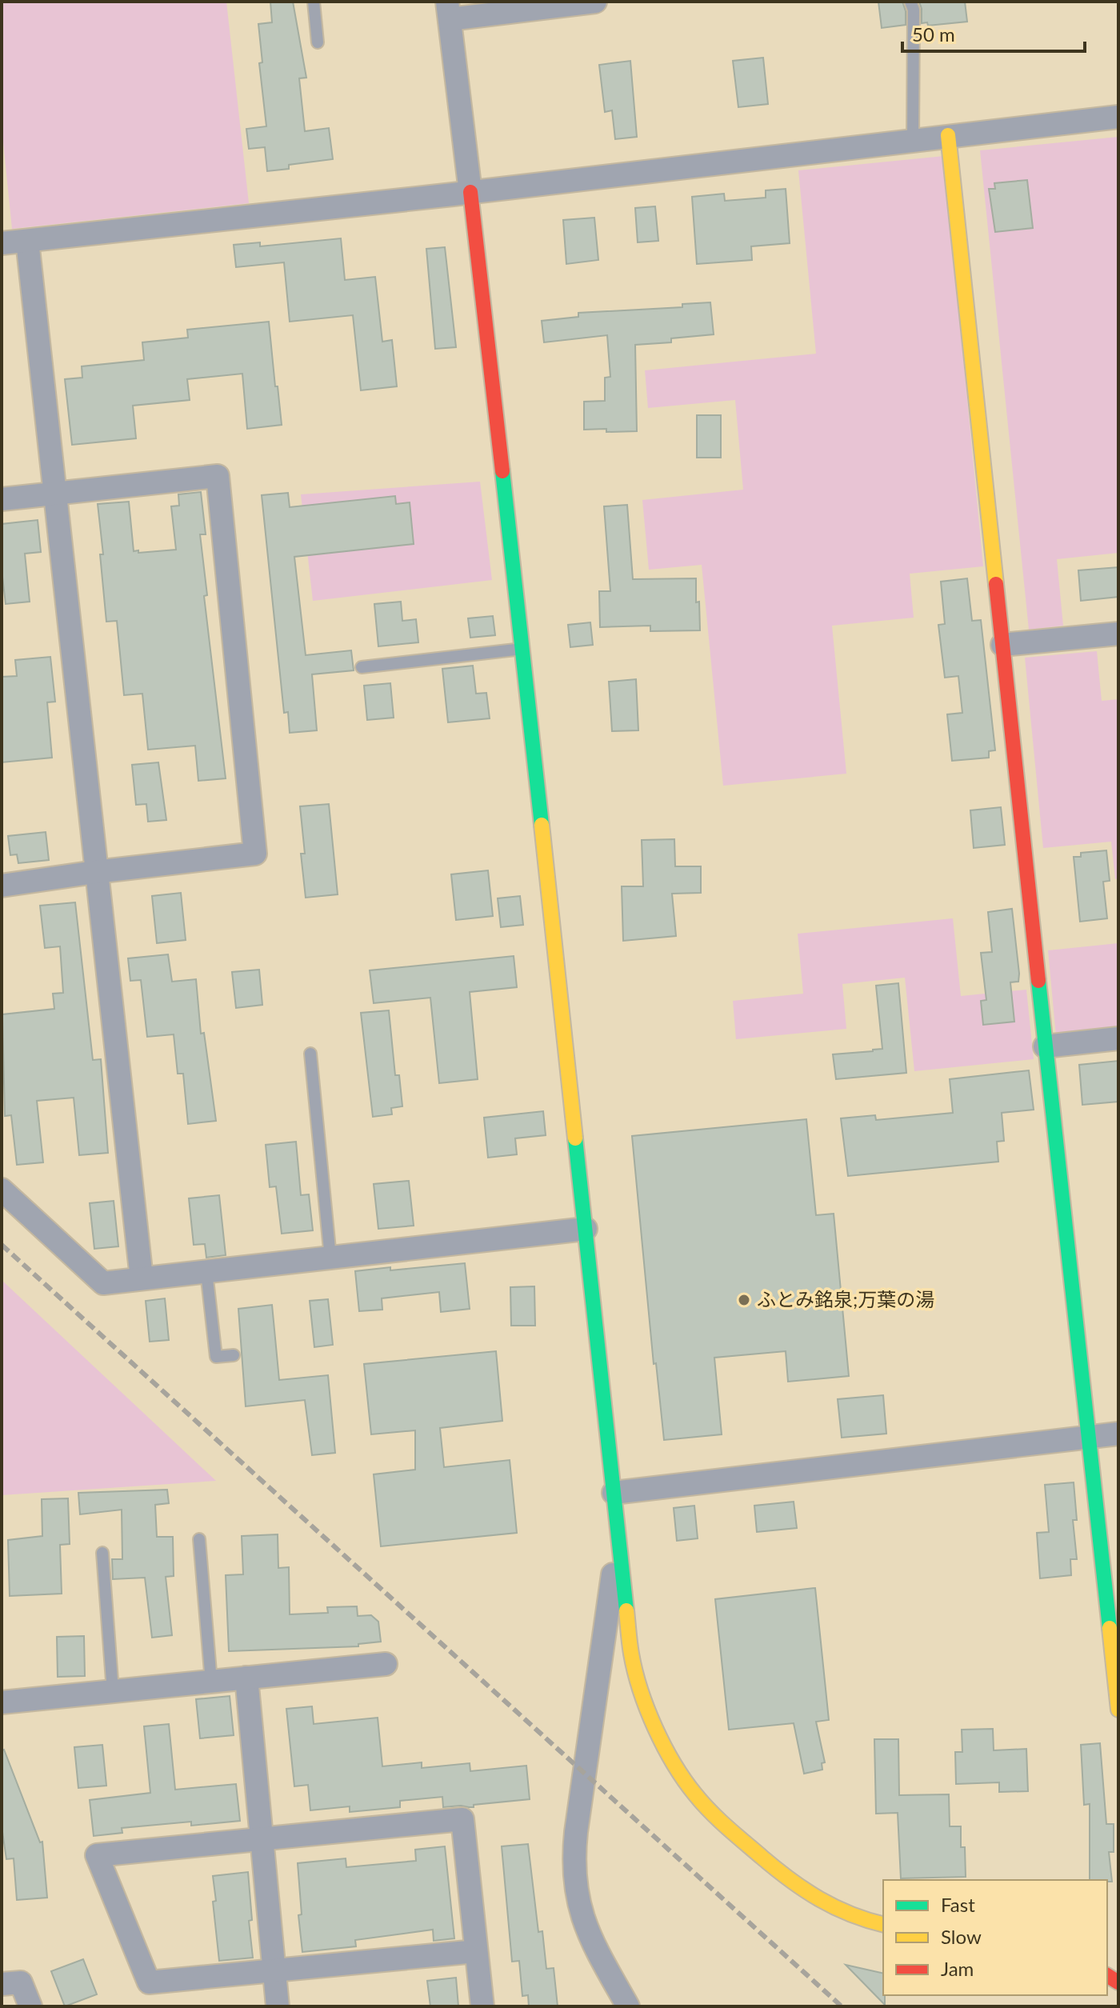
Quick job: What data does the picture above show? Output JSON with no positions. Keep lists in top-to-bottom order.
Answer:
{
  "places": ["ふとみ銘泉;万葉の湯"],
  "legend": ["Fast", "Slow", "Jam"],
  "scale_bar": "50 m"
}
